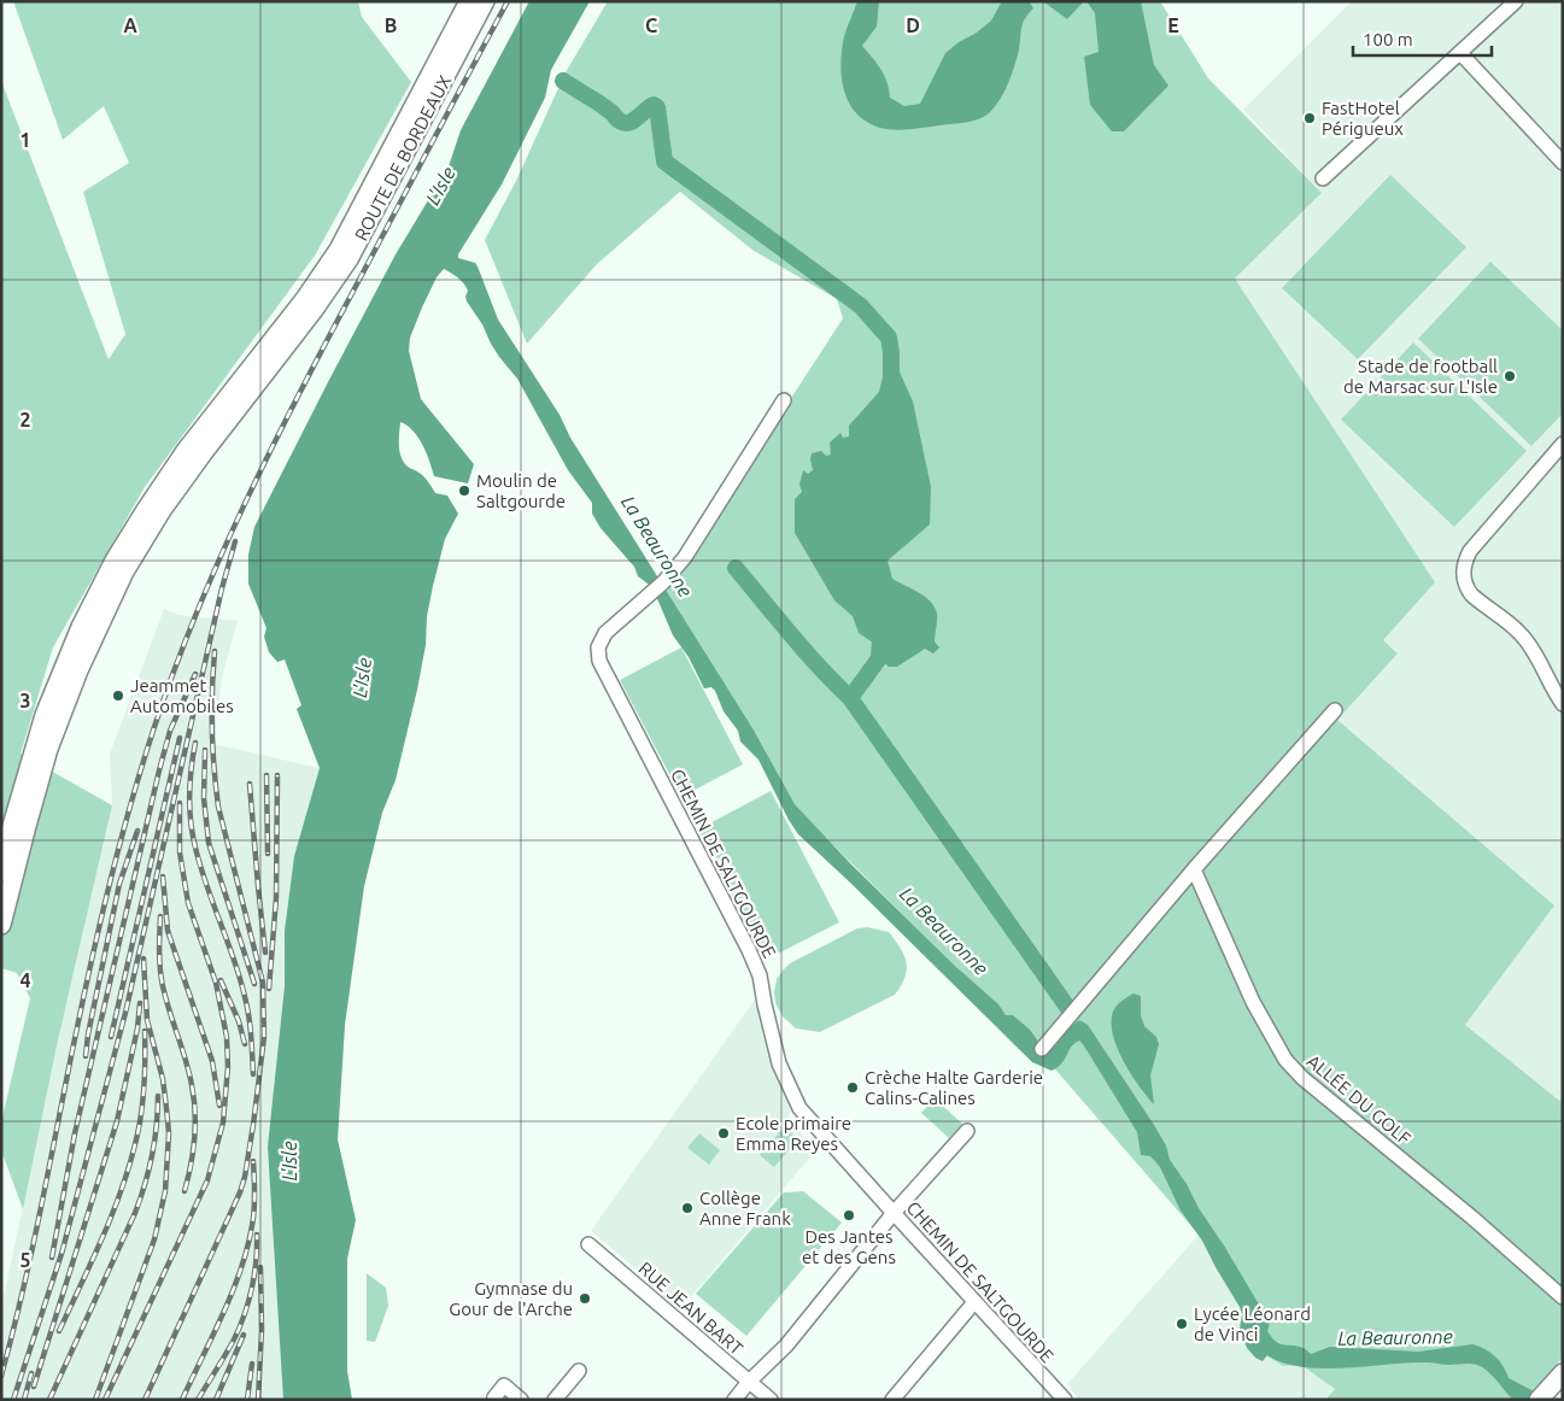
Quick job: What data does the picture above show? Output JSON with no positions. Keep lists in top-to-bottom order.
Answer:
{
  "streets": {
    "main road": ["ROUTE DE BORDEAUX"],
    "street": ["CHEMIN DE SALTGOURDE", "ALLÉE DU GOLF", "RUE JEAN BART"]
  },
  "water": ["L'Isle", "La Beauronne"],
  "places": [
    "FastHotel Périgueux",
    "Stade de football de Marsac sur L'Isle",
    "Moulin de Saltgourde",
    "Jeammet Automobiles",
    "Crèche Halte Garderie Calins-Calines",
    "Ecole primaire Emma Reyes",
    "Collège Anne Frank",
    "Des Jantes et des Gens",
    "Gymnase du Gour de l'Arche",
    "Lycée Léonard de Vinci"
  ],
  "scale_bar": "100 m",
  "grid": {
    "columns": [
      "A",
      "B",
      "C",
      "D",
      "E"
    ],
    "rows": [
      "1",
      "2",
      "3",
      "4",
      "5"
    ]
  }
}
